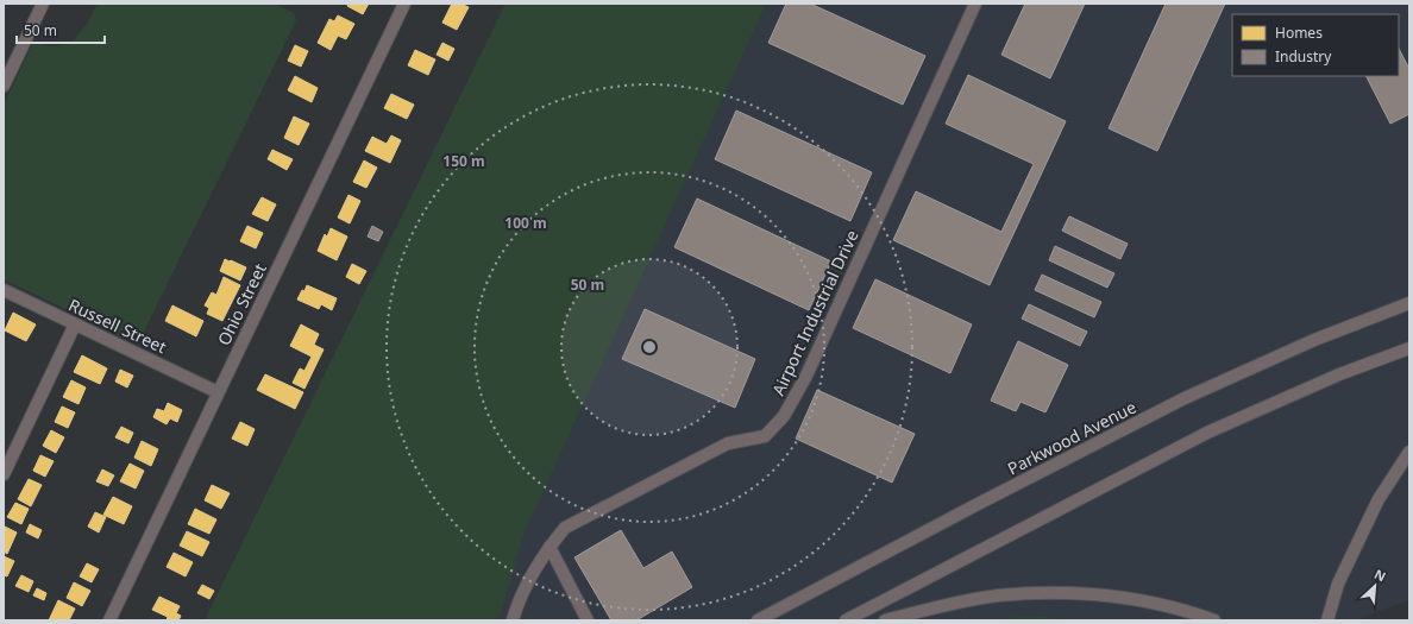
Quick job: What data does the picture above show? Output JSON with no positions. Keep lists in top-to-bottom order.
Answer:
{
  "streets": {
    "street": [
      "Ohio Street",
      "Airport Industrial Drive",
      "Russell Street",
      "Parkwood Avenue"
    ]
  },
  "crossings": [
    ["Ohio Street", "Russell Street"]
  ],
  "legend": ["Homes", "Industry"],
  "scale_bar": "50 m",
  "north": "top right",
  "rings": ["150 m", "100 m", "50 m"]
}
